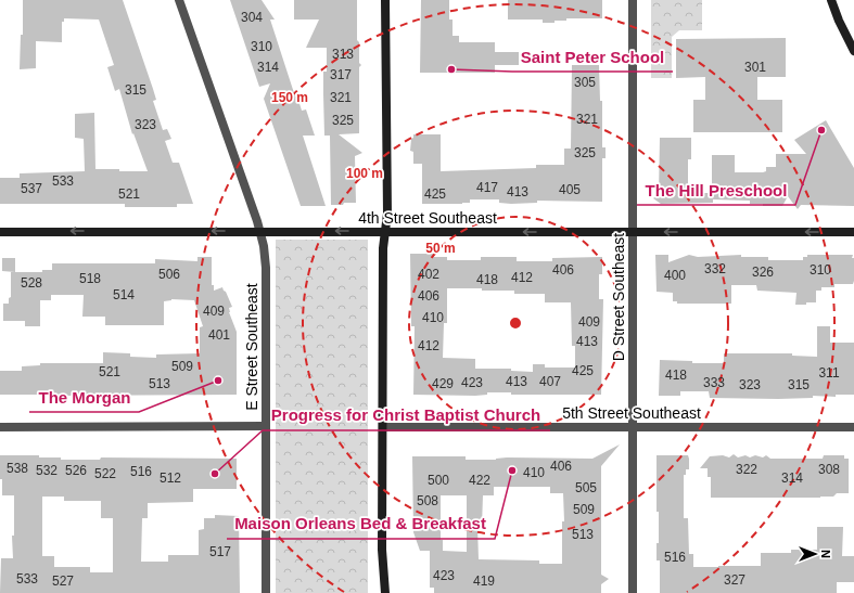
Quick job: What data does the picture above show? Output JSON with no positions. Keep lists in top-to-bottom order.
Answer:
{
  "streets": {
    "street": [
      "4th Street Southeast",
      "D Street Southeast",
      "E Street Southeast",
      "5th Street Southeast"
    ]
  },
  "crossings": [
    ["4th Street Southeast", "D Street Southeast"],
    ["4th Street Southeast", "E Street Southeast"],
    ["D Street Southeast", "5th Street Southeast"]
  ],
  "one_way": ["4th Street Southeast"],
  "places": [
    "Saint Peter School",
    "The Hill Preschool",
    "The Morgan",
    "Maison Orleans Bed & Breakfast",
    "Progress for Christ Baptist Church"
  ],
  "house_numbers": [
    "304",
    "310",
    "313",
    "314",
    "301",
    "317",
    "305",
    "315",
    "321",
    "321",
    "325",
    "323",
    "325",
    "533",
    "417",
    "537",
    "405",
    "413",
    "521",
    "425",
    "332",
    "406",
    "310",
    "326",
    "506",
    "402",
    "400",
    "412",
    "518",
    "418",
    "528",
    "514",
    "406",
    "409",
    "410",
    "409",
    "401",
    "413",
    "412",
    "509",
    "425",
    "521",
    "311",
    "418",
    "413",
    "407",
    "423",
    "333",
    "513",
    "429",
    "323",
    "315",
    "406",
    "538",
    "322",
    "308",
    "532",
    "526",
    "516",
    "410",
    "522",
    "512",
    "314",
    "500",
    "422",
    "505",
    "508",
    "509",
    "513",
    "517",
    "516",
    "423",
    "533",
    "327",
    "527",
    "419"
  ],
  "north": "right",
  "rings": ["150 m", "100 m", "50 m"]
}
